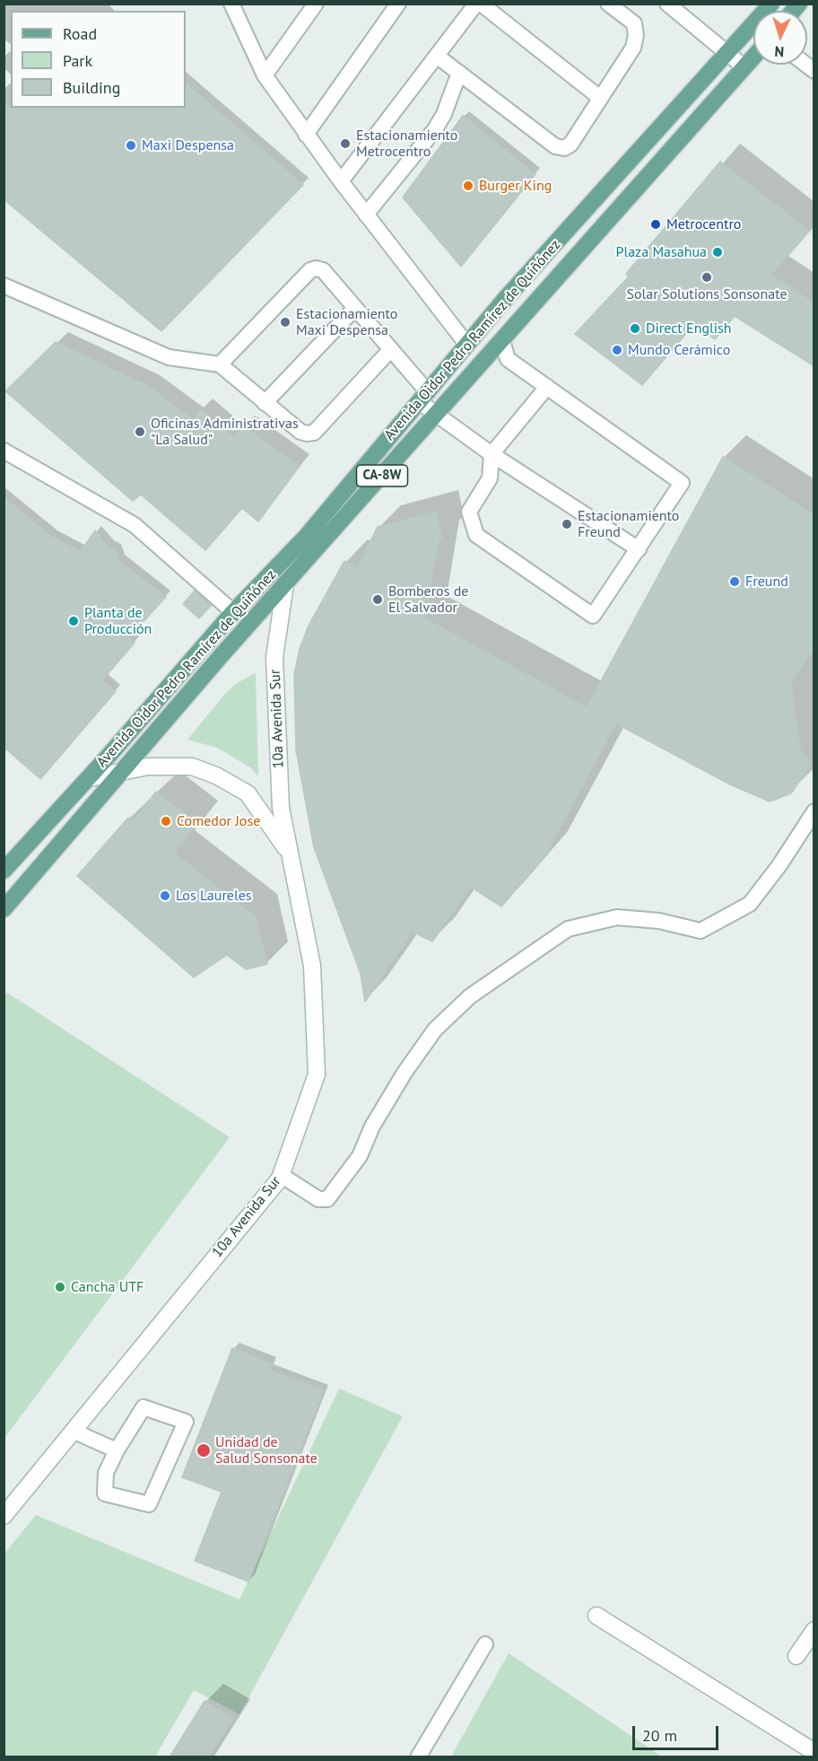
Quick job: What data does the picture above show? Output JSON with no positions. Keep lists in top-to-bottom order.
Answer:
{
  "streets": {
    "main road": ["Avenida Oidor Pedro Ramírez de Quiñónez", "CA-8W"],
    "street": ["10a Avenida Sur"]
  },
  "crossings": [
    ["Avenida Oidor Pedro Ramírez de Quiñónez", "10a Avenida Sur"]
  ],
  "places": [
    "Estacionamiento Metrocentro",
    "Maxi Despensa",
    "Burger King",
    "Metrocentro",
    "Plaza Masahua",
    "Solar Solutions Sonsonate",
    "Estacionamiento Maxi Despensa",
    "Direct English",
    "Mundo Cerámico",
    "Oficinas Administrativas \"La Salud\"",
    "Estacionamiento Freund",
    "Freund",
    "Bomberos de El Salvador",
    "Planta de Producción",
    "Comedor Jose",
    "Los Laureles",
    "Cancha UTF",
    "Unidad de Salud Sonsonate"
  ],
  "legend": ["Road", "Park", "Building"],
  "scale_bar": "20 m",
  "north": "bottom"
}
